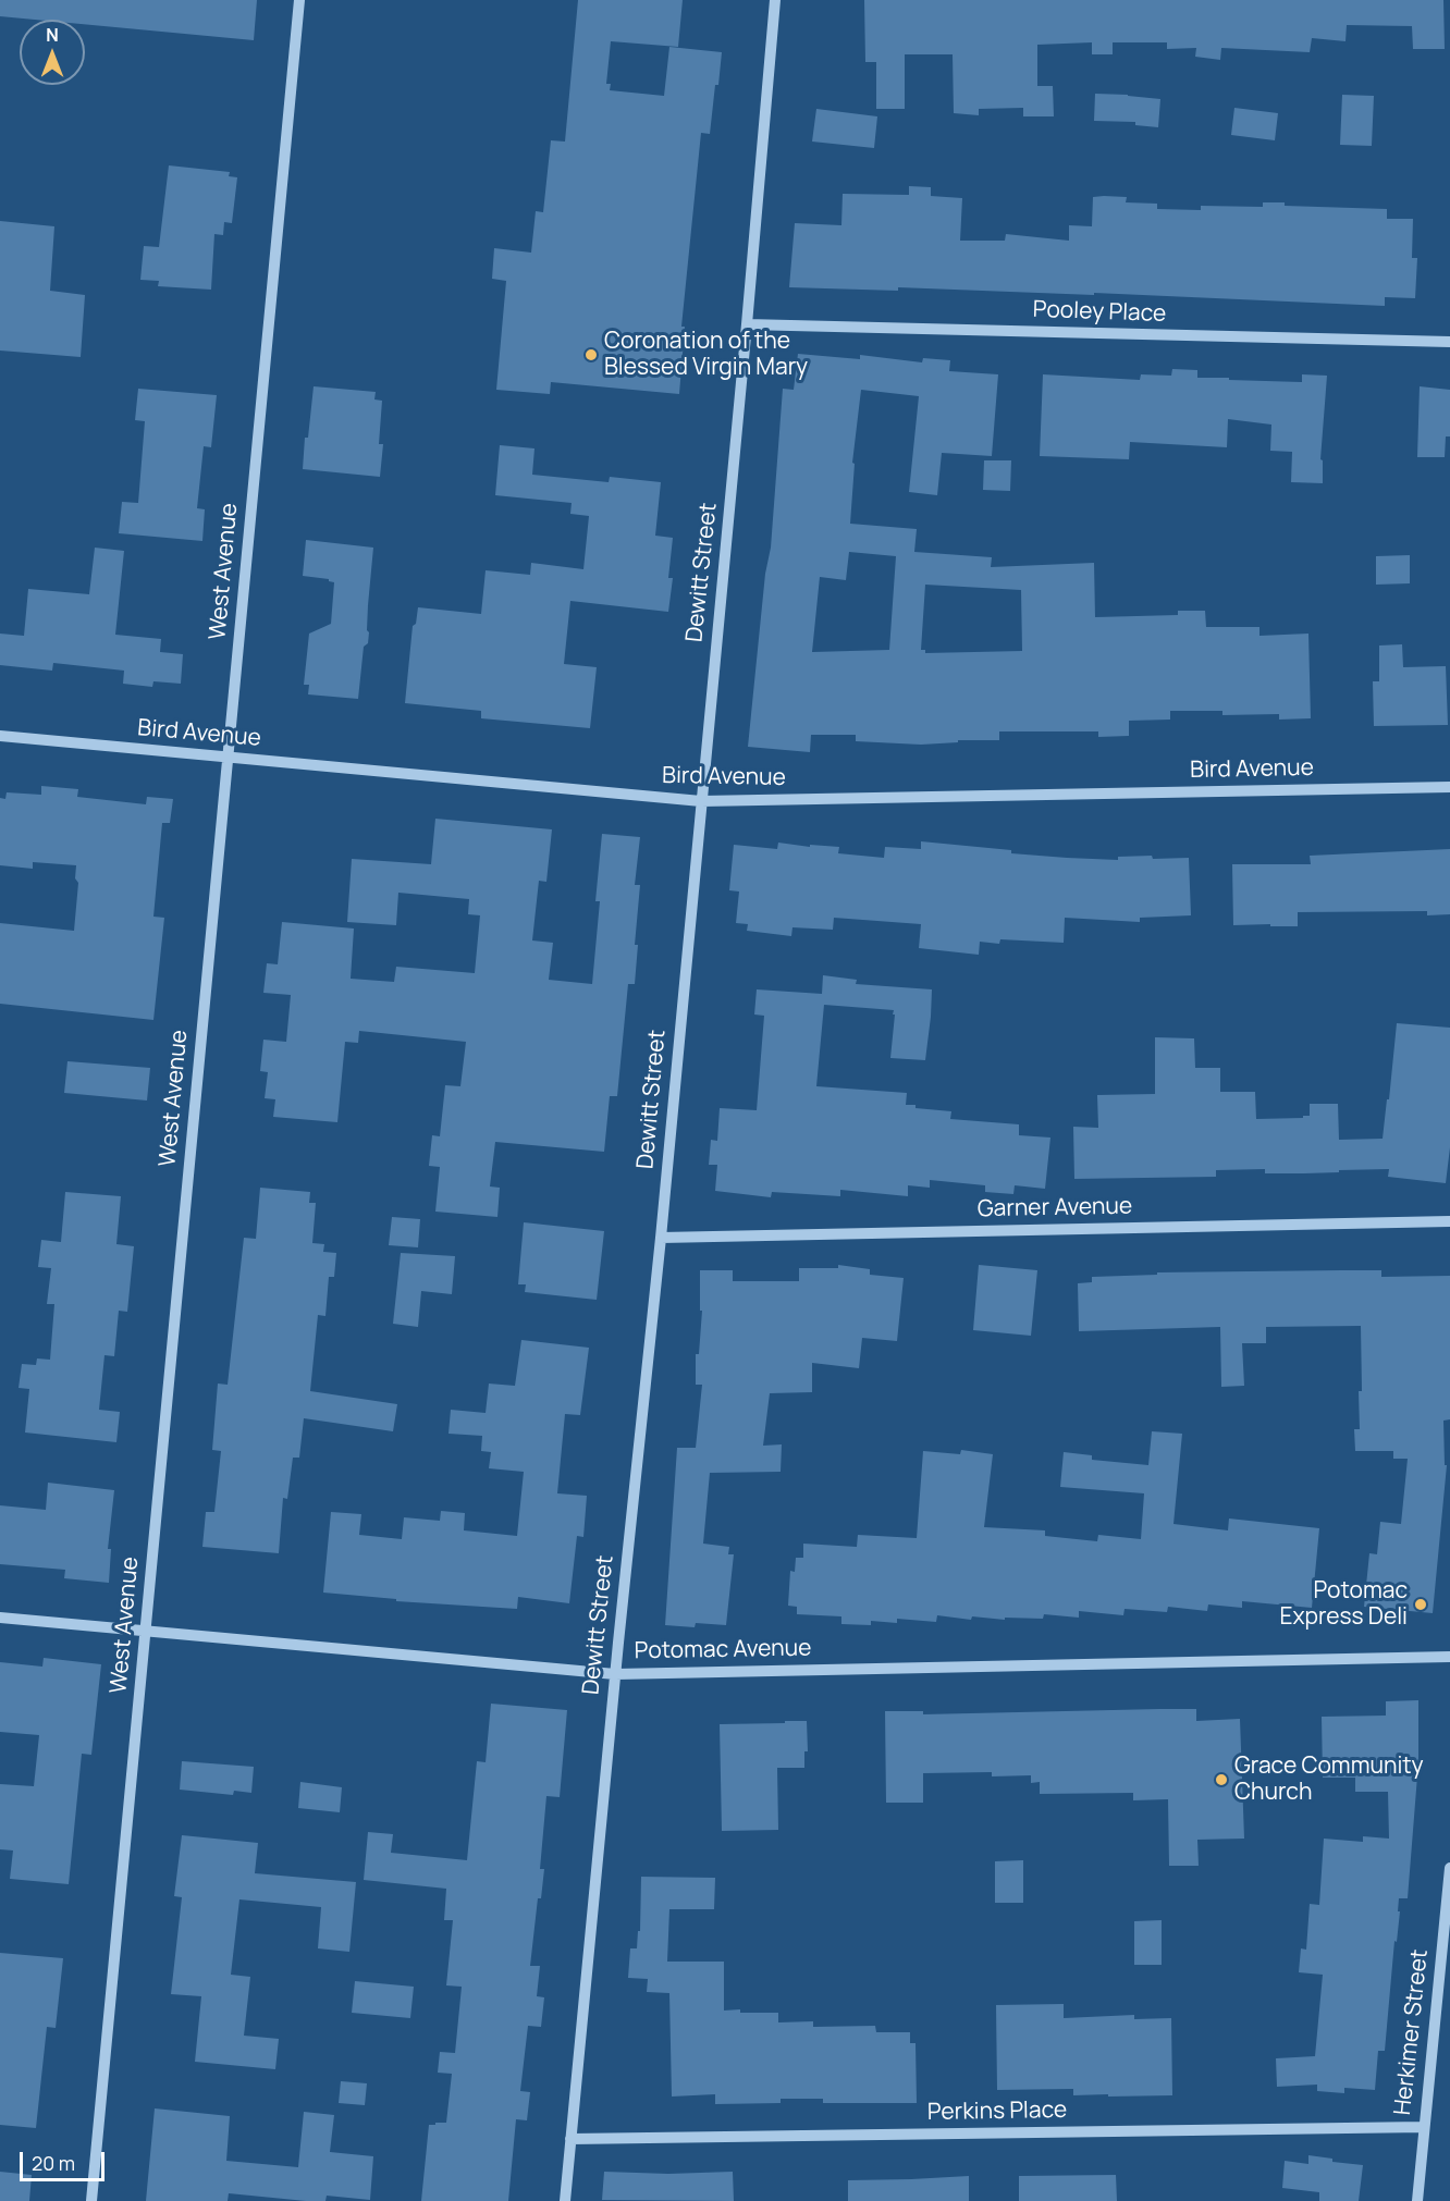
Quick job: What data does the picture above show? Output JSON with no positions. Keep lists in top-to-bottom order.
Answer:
{
  "streets": {
    "street": [
      "Pooley Place",
      "West Avenue",
      "Dewitt Street",
      "Bird Avenue",
      "Garner Avenue",
      "Potomac Avenue",
      "Herkimer Street",
      "Perkins Place"
    ]
  },
  "crossings": [
    ["Pooley Place", "Dewitt Street"],
    ["West Avenue", "Bird Avenue"],
    ["West Avenue", "Potomac Avenue"],
    ["Dewitt Street", "Bird Avenue"],
    ["Dewitt Street", "Garner Avenue"],
    ["Dewitt Street", "Potomac Avenue"],
    ["Dewitt Street", "Perkins Place"],
    ["Herkimer Street", "Perkins Place"]
  ],
  "places": ["Coronation of the Blessed Virgin Mary", "Potomac Express Deli", "Grace Community Church"],
  "scale_bar": "20 m",
  "north": "top"
}
